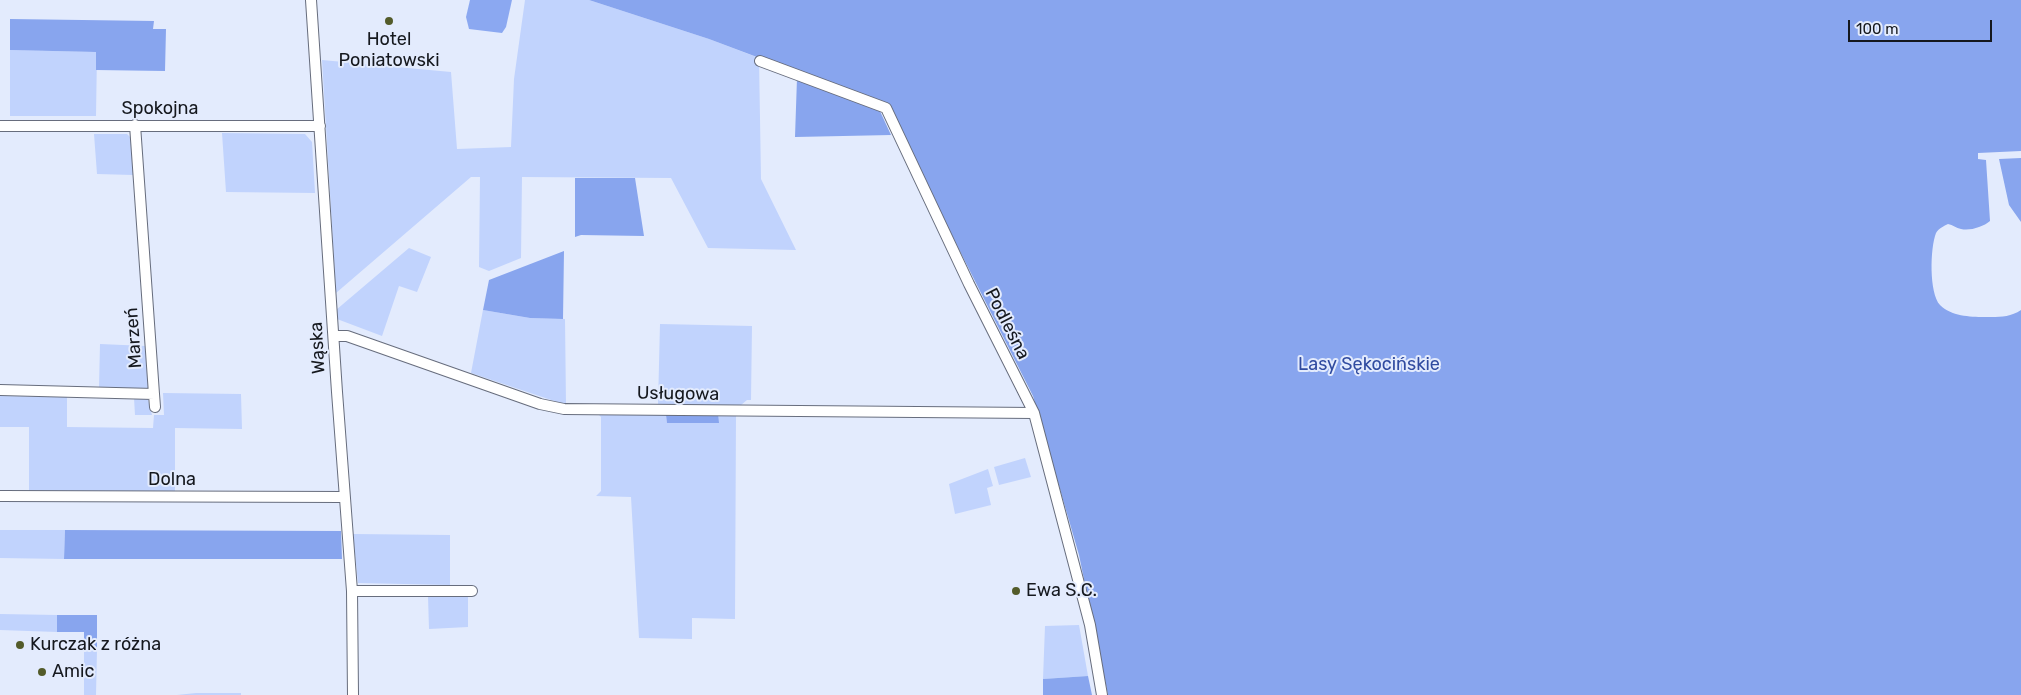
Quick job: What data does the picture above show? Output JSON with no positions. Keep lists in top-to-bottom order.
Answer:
{
  "streets": {
    "street": [
      "Spokojna",
      "Podleśna",
      "Marzeń",
      "Wąska",
      "Usługowa",
      "Dolna"
    ]
  },
  "crossings": [
    ["Spokojna", "Marzeń"],
    ["Spokojna", "Wąska"],
    ["Podleśna", "Usługowa"],
    ["Wąska", "Usługowa"],
    ["Wąska", "Dolna"]
  ],
  "parks": ["Lasy Sękocińskie"],
  "places": [
    "Hotel Poniatowski",
    "Ewa S.C.",
    "Kurczak z różna",
    "Amic"
  ],
  "scale_bar": "100 m"
}
